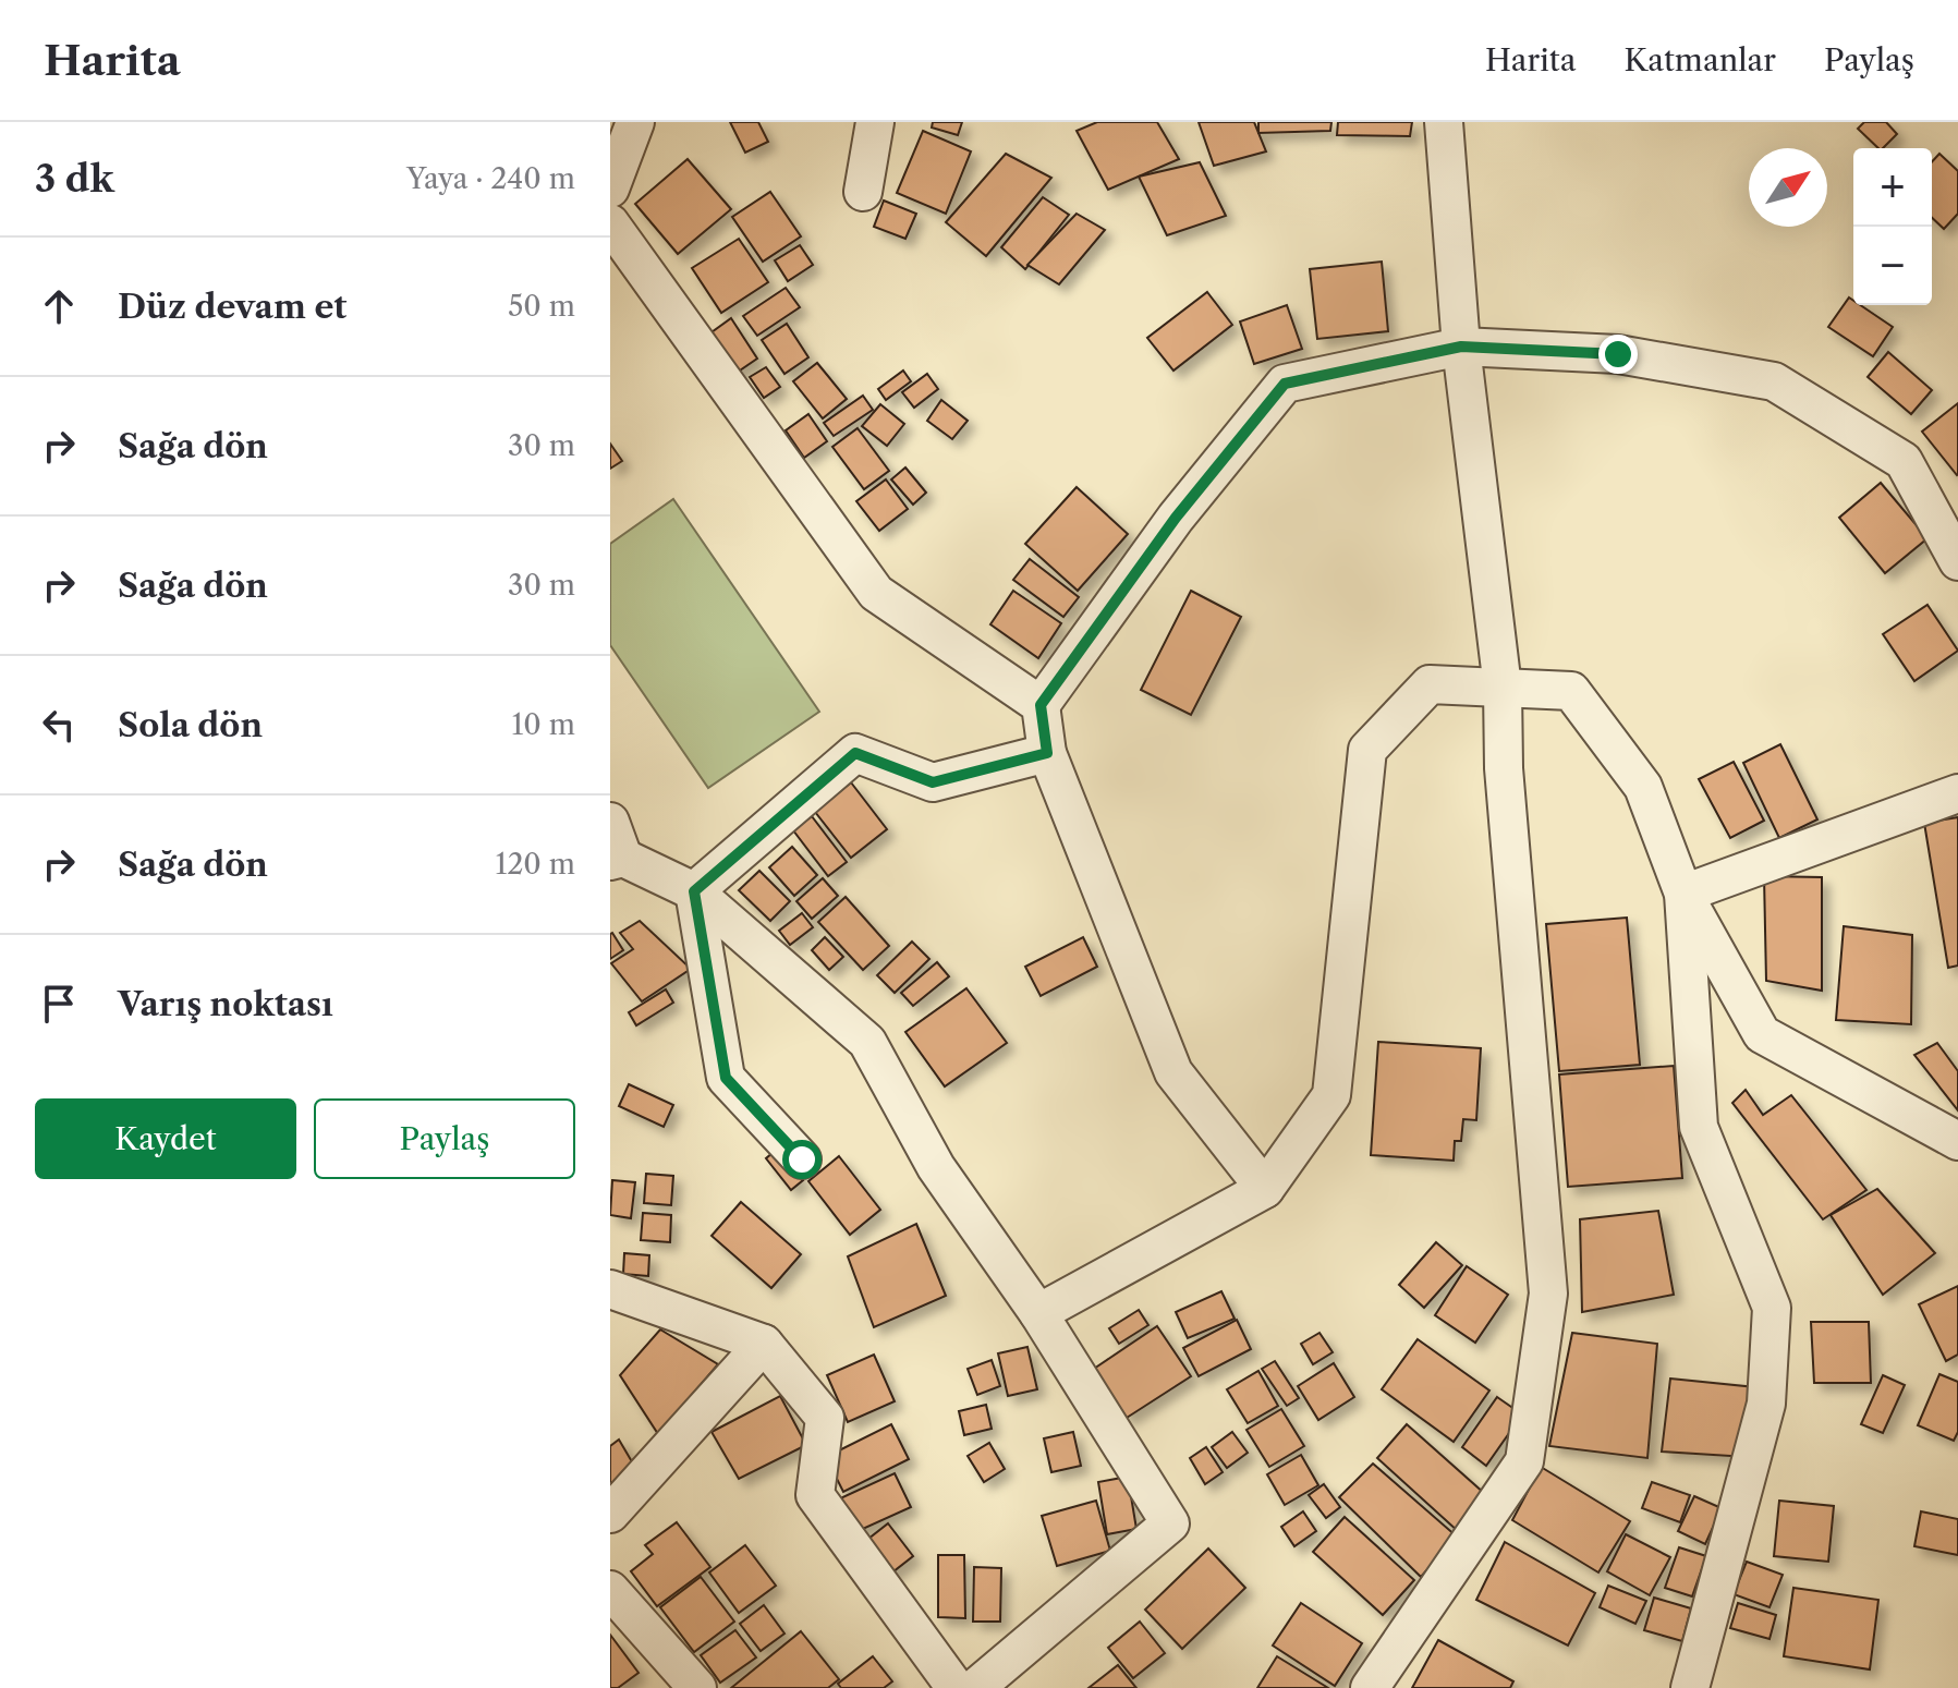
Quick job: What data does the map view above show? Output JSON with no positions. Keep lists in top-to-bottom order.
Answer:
{
  "north": "top right",
  "page": {
    "header": "Harita",
    "nav": ["Harita", "Katmanlar", "Paylaş"],
    "heading": ["3 dk", "Yaya · 240 m"],
    "map_buttons": ["+", "−"],
    "list": [
      ["Düz devam et", "50 m"],
      ["Sağa dön", "30 m"],
      ["Sağa dön", "30 m"],
      ["Sola dön", "10 m"],
      ["Sağa dön", "120 m"],
      "Varış noktası"
    ],
    "buttons": ["Kaydet", "Paylaş"]
  }
}
